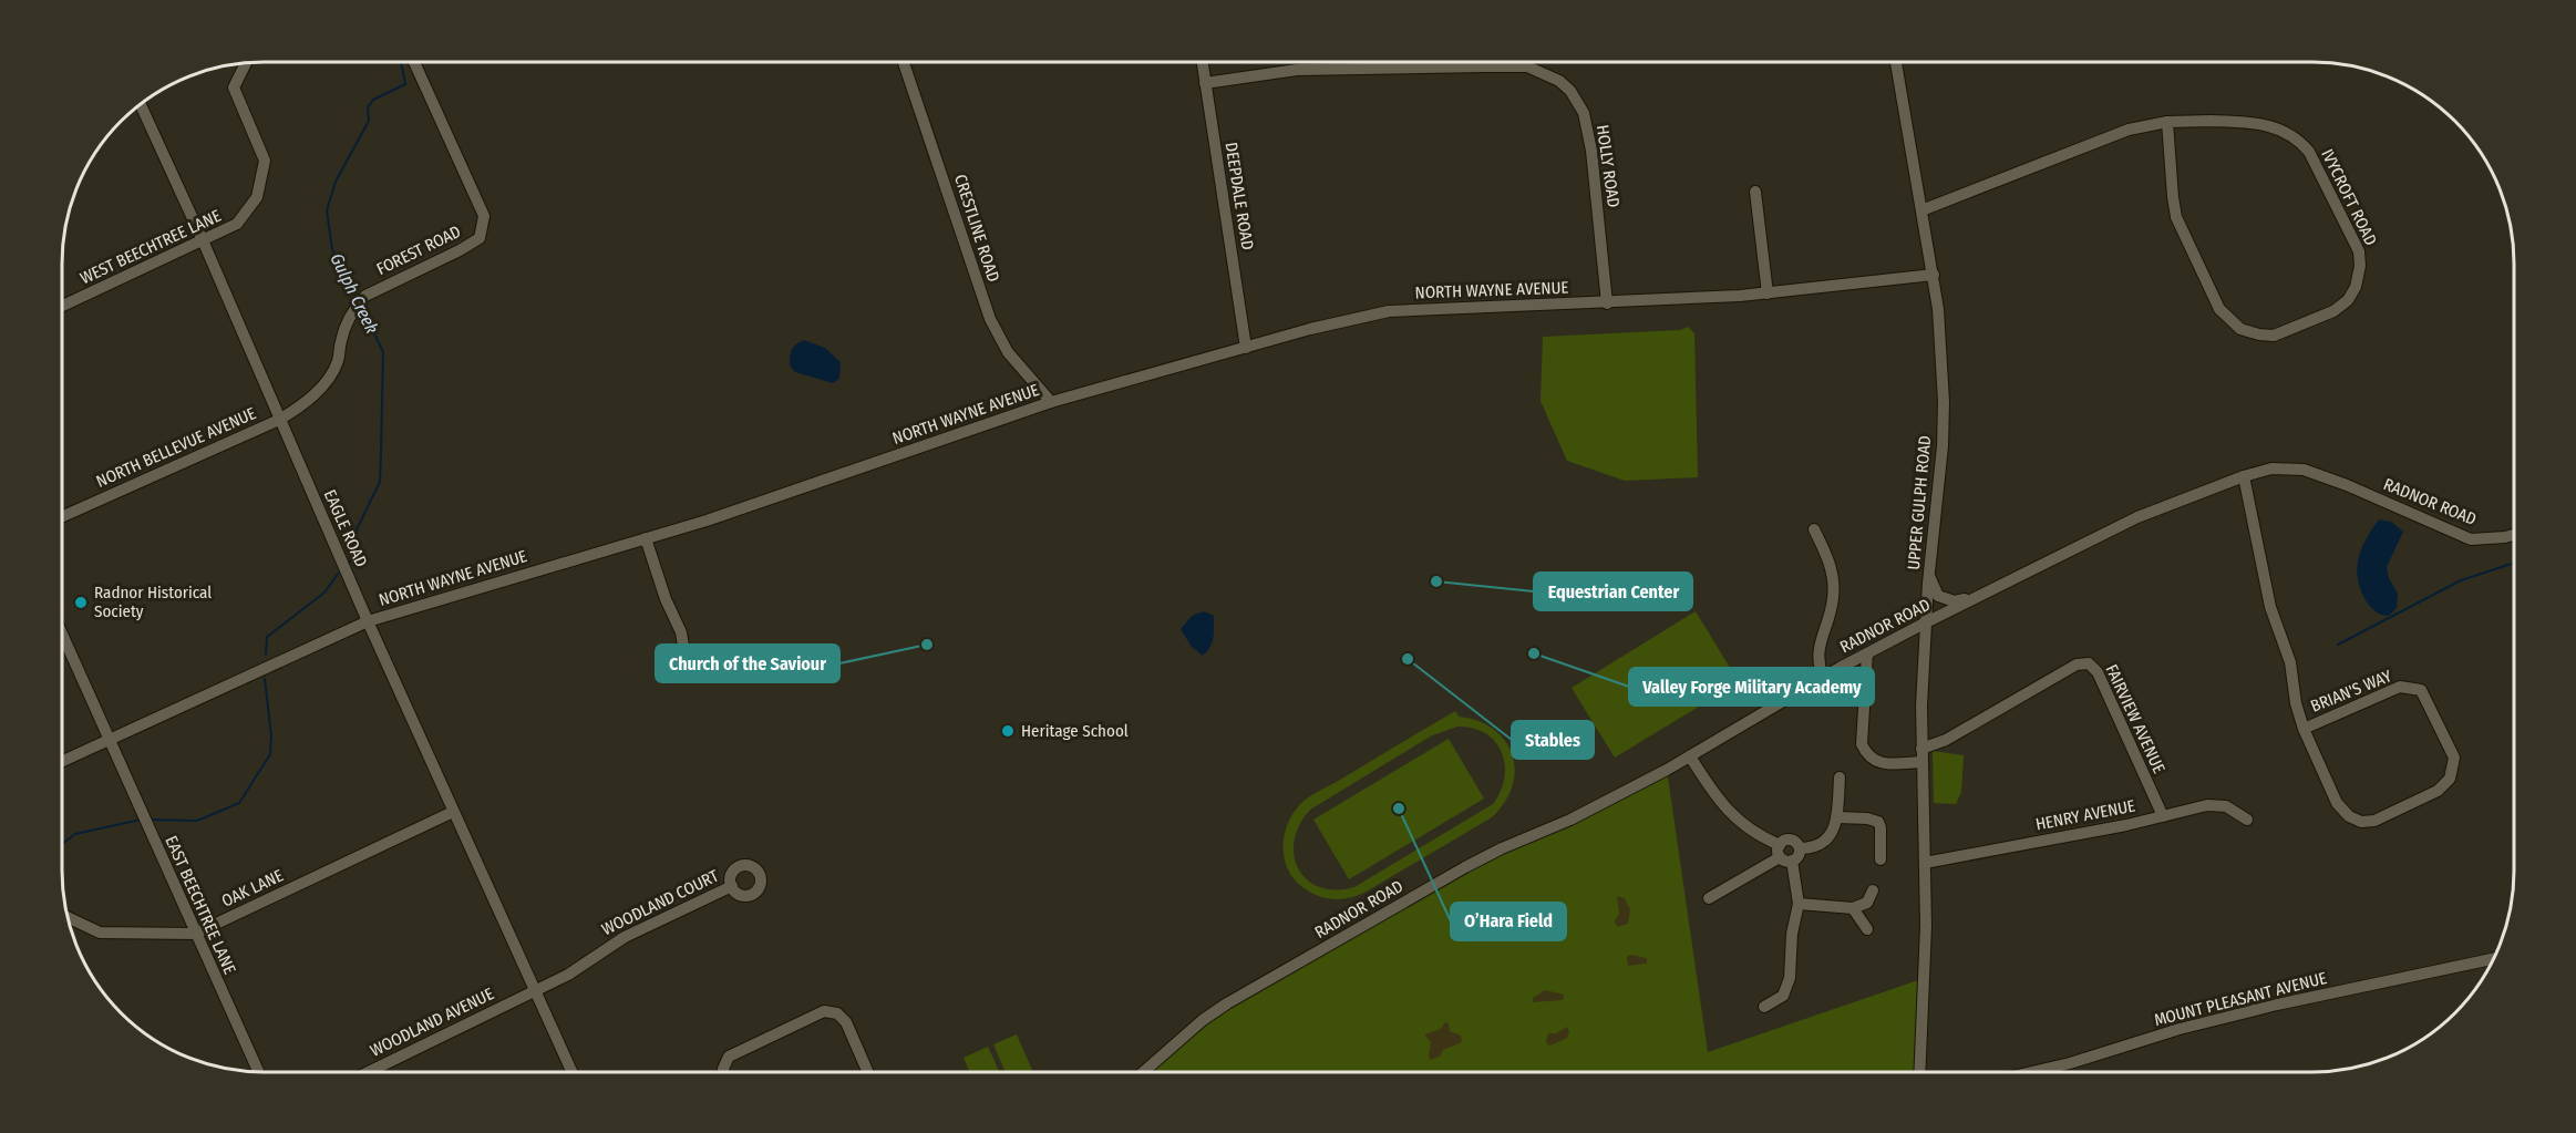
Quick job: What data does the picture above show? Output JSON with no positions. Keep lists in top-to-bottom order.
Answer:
{
  "streets": {
    "street": [
      "HOLLY ROAD",
      "DEEPDALE ROAD",
      "IVYCROFT ROAD",
      "CRESTLINE ROAD",
      "WEST BEECHTREE LANE",
      "FOREST ROAD",
      "NORTH WAYNE AVENUE",
      "NORTH BELLEVUE AVENUE",
      "RADNOR ROAD",
      "UPPER GULPH ROAD",
      "EAGLE ROAD",
      "BRIAN'S WAY",
      "FAIRVIEW AVENUE",
      "HENRY AVENUE",
      "OAK LANE",
      "WOODLAND COURT",
      "EAST BEECHTREE LANE",
      "MOUNT PLEASANT AVENUE",
      "WOODLAND AVENUE"
    ]
  },
  "crossings": [
    ["HOLLY ROAD", "DEEPDALE ROAD"],
    ["HOLLY ROAD", "NORTH WAYNE AVENUE"],
    ["DEEPDALE ROAD", "NORTH WAYNE AVENUE"],
    ["IVYCROFT ROAD", "UPPER GULPH ROAD"],
    ["CRESTLINE ROAD", "NORTH WAYNE AVENUE"],
    ["WEST BEECHTREE LANE", "EAGLE ROAD"],
    ["FOREST ROAD", "NORTH BELLEVUE AVENUE"],
    ["FOREST ROAD", "EAGLE ROAD"],
    ["NORTH WAYNE AVENUE", "UPPER GULPH ROAD"],
    ["NORTH WAYNE AVENUE", "EAGLE ROAD"],
    ["NORTH WAYNE AVENUE", "EAST BEECHTREE LANE"],
    ["NORTH BELLEVUE AVENUE", "EAGLE ROAD"],
    ["RADNOR ROAD", "UPPER GULPH ROAD"],
    ["RADNOR ROAD", "BRIAN'S WAY"],
    ["UPPER GULPH ROAD", "FAIRVIEW AVENUE"],
    ["UPPER GULPH ROAD", "HENRY AVENUE"],
    ["EAGLE ROAD", "OAK LANE"],
    ["EAGLE ROAD", "WOODLAND COURT"],
    ["EAGLE ROAD", "WOODLAND AVENUE"],
    ["FAIRVIEW AVENUE", "HENRY AVENUE"],
    ["OAK LANE", "EAST BEECHTREE LANE"],
    ["WOODLAND COURT", "WOODLAND AVENUE"]
  ],
  "water": ["Gulph Creek"],
  "places": [
    "Equestrian Center",
    "Radnor Historical Society",
    "Church of the Saviour",
    "Valley Forge Military Academy",
    "Stables",
    "Heritage School",
    "O’Hara Field"
  ]
}
